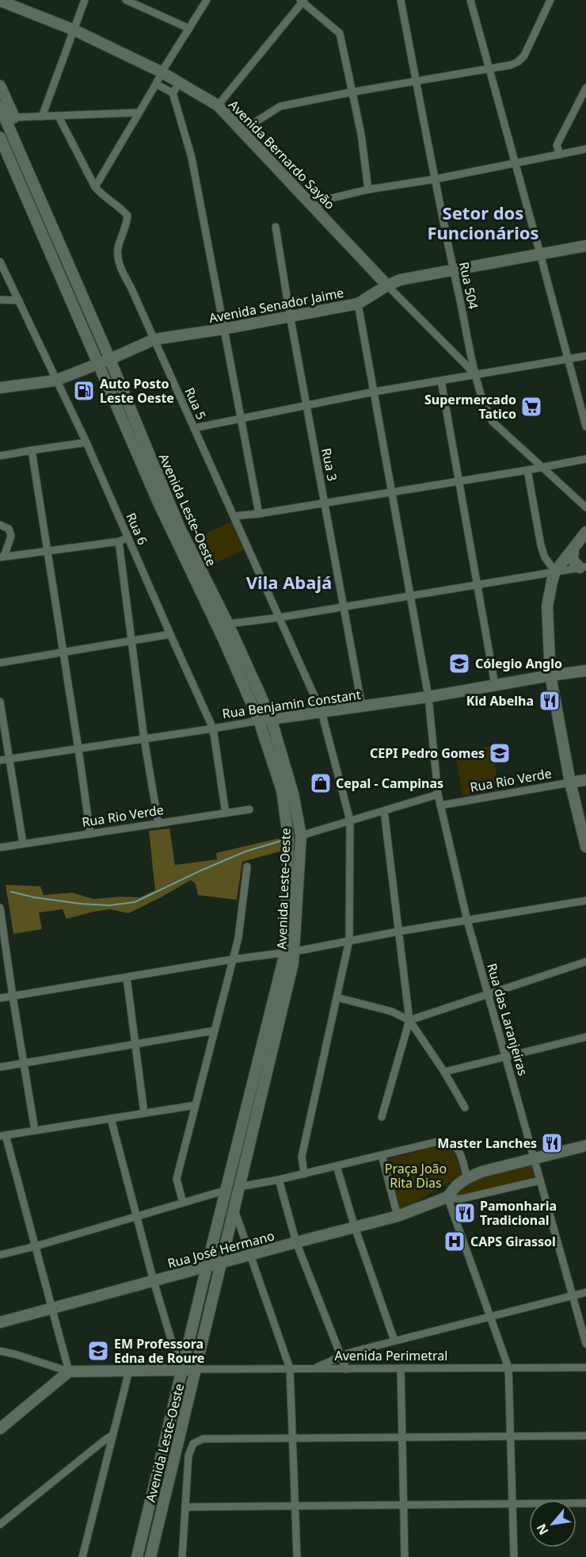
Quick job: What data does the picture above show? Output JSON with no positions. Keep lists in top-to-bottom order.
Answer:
{
  "streets": {
    "main road": [
      "Avenida Bernardo Sayão",
      "Avenida Senador Jaime",
      "Avenida Leste-Oeste",
      "Rua Benjamin Constant",
      "Rua Rio Verde",
      "Rua José Hermano"
    ],
    "street": [
      "Rua 504",
      "Rua 5",
      "Rua 3",
      "Rua 6",
      "Rua das Laranjeiras",
      "Avenida Perimetral"
    ]
  },
  "crossings": [
    ["Avenida Bernardo Sayão", "Rua 504"],
    ["Avenida Bernardo Sayão", "Avenida Senador Jaime"],
    ["Rua 504", "Avenida Senador Jaime"],
    ["Avenida Senador Jaime", "Rua 5"],
    ["Avenida Senador Jaime", "Rua 3"],
    ["Avenida Senador Jaime", "Avenida Leste-Oeste"],
    ["Avenida Senador Jaime", "Rua 6"],
    ["Avenida Senador Jaime", "Rua das Laranjeiras"],
    ["Rua 5", "Rua Benjamin Constant"],
    ["Rua 3", "Rua Benjamin Constant"],
    ["Avenida Leste-Oeste", "Rua Benjamin Constant"],
    ["Avenida Leste-Oeste", "Rua José Hermano"],
    ["Avenida Leste-Oeste", "Avenida Perimetral"],
    ["Rua 6", "Rua Benjamin Constant"],
    ["Rua 6", "Rua Rio Verde"],
    ["Rua Benjamin Constant", "Rua das Laranjeiras"],
    ["Rua Rio Verde", "Rua das Laranjeiras"],
    ["Rua das Laranjeiras", "Rua José Hermano"]
  ],
  "districts": ["Setor dos Funcionários", "Vila Abajá"],
  "parks": ["Praça João Rita Dias"],
  "places": {
    "fuel station": ["Auto Posto Leste Oeste"],
    "supermarket": ["Supermercado Tatico"],
    "school or university": ["Cólegio Anglo", "CEPI Pedro Gomes", "EM Professora Edna de Roure"],
    "restaurant": ["Kid Abelha", "Master Lanches", "Pamonharia Tradicional"],
    "shop": ["Cepal - Campinas"],
    "hospital": ["CAPS Girassol"]
  },
  "north": "bottom left"
}
